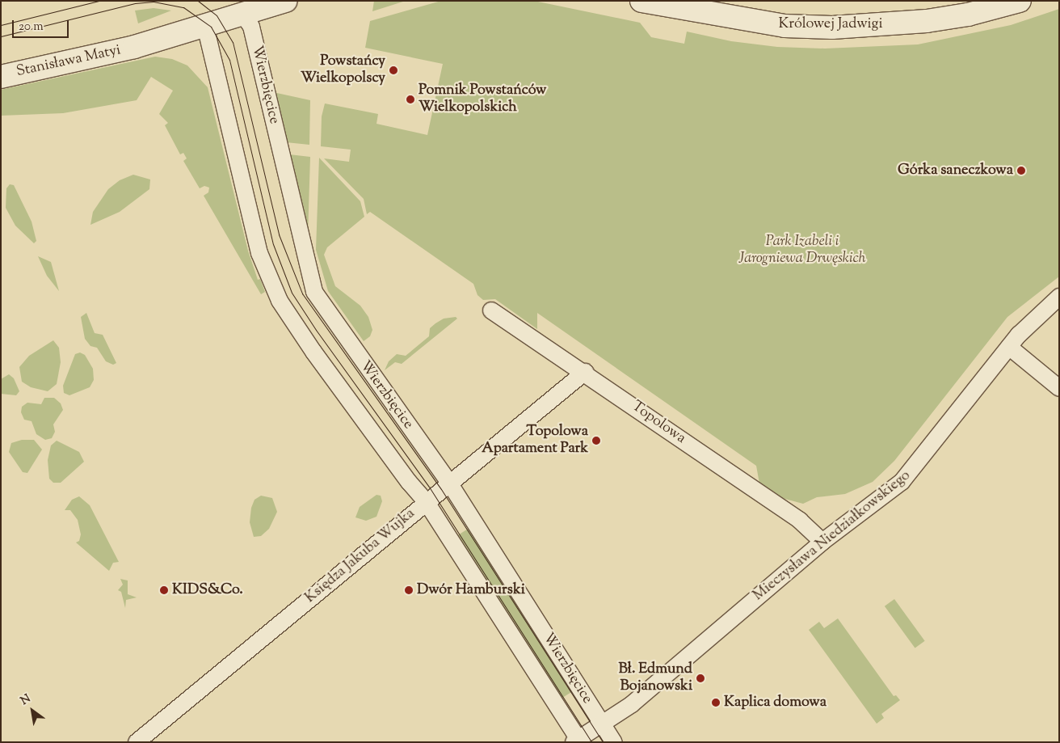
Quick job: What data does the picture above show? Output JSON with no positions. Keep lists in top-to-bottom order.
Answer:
{
  "streets": {
    "street": [
      "Królowej Jadwigi",
      "Stanisława Matyi",
      "Wierzbięcice",
      "Topolowa",
      "Mieczysława Niedziałkowskiego",
      "Księdza Jakuba Wujka"
    ]
  },
  "crossings": [
    ["Stanisława Matyi", "Wierzbięcice"],
    ["Wierzbięcice", "Mieczysława Niedziałkowskiego"],
    ["Wierzbięcice", "Księdza Jakuba Wujka"],
    ["Topolowa", "Mieczysława Niedziałkowskiego"],
    ["Topolowa", "Księdza Jakuba Wujka"]
  ],
  "parks": ["Park Izabeli i Jarogniewa Drwęskich"],
  "places": [
    "Powstańcy Wielkopolscy",
    "Pomnik Powstańców Wielkopolskich",
    "Górka saneczkowa",
    "Topolowa Apartament Park",
    "KIDS&Co.",
    "Dwór Hamburski",
    "Bł. Edmund Bojanowski",
    "Kaplica domowa"
  ],
  "scale_bar": "20 m",
  "north": "top left"
}
